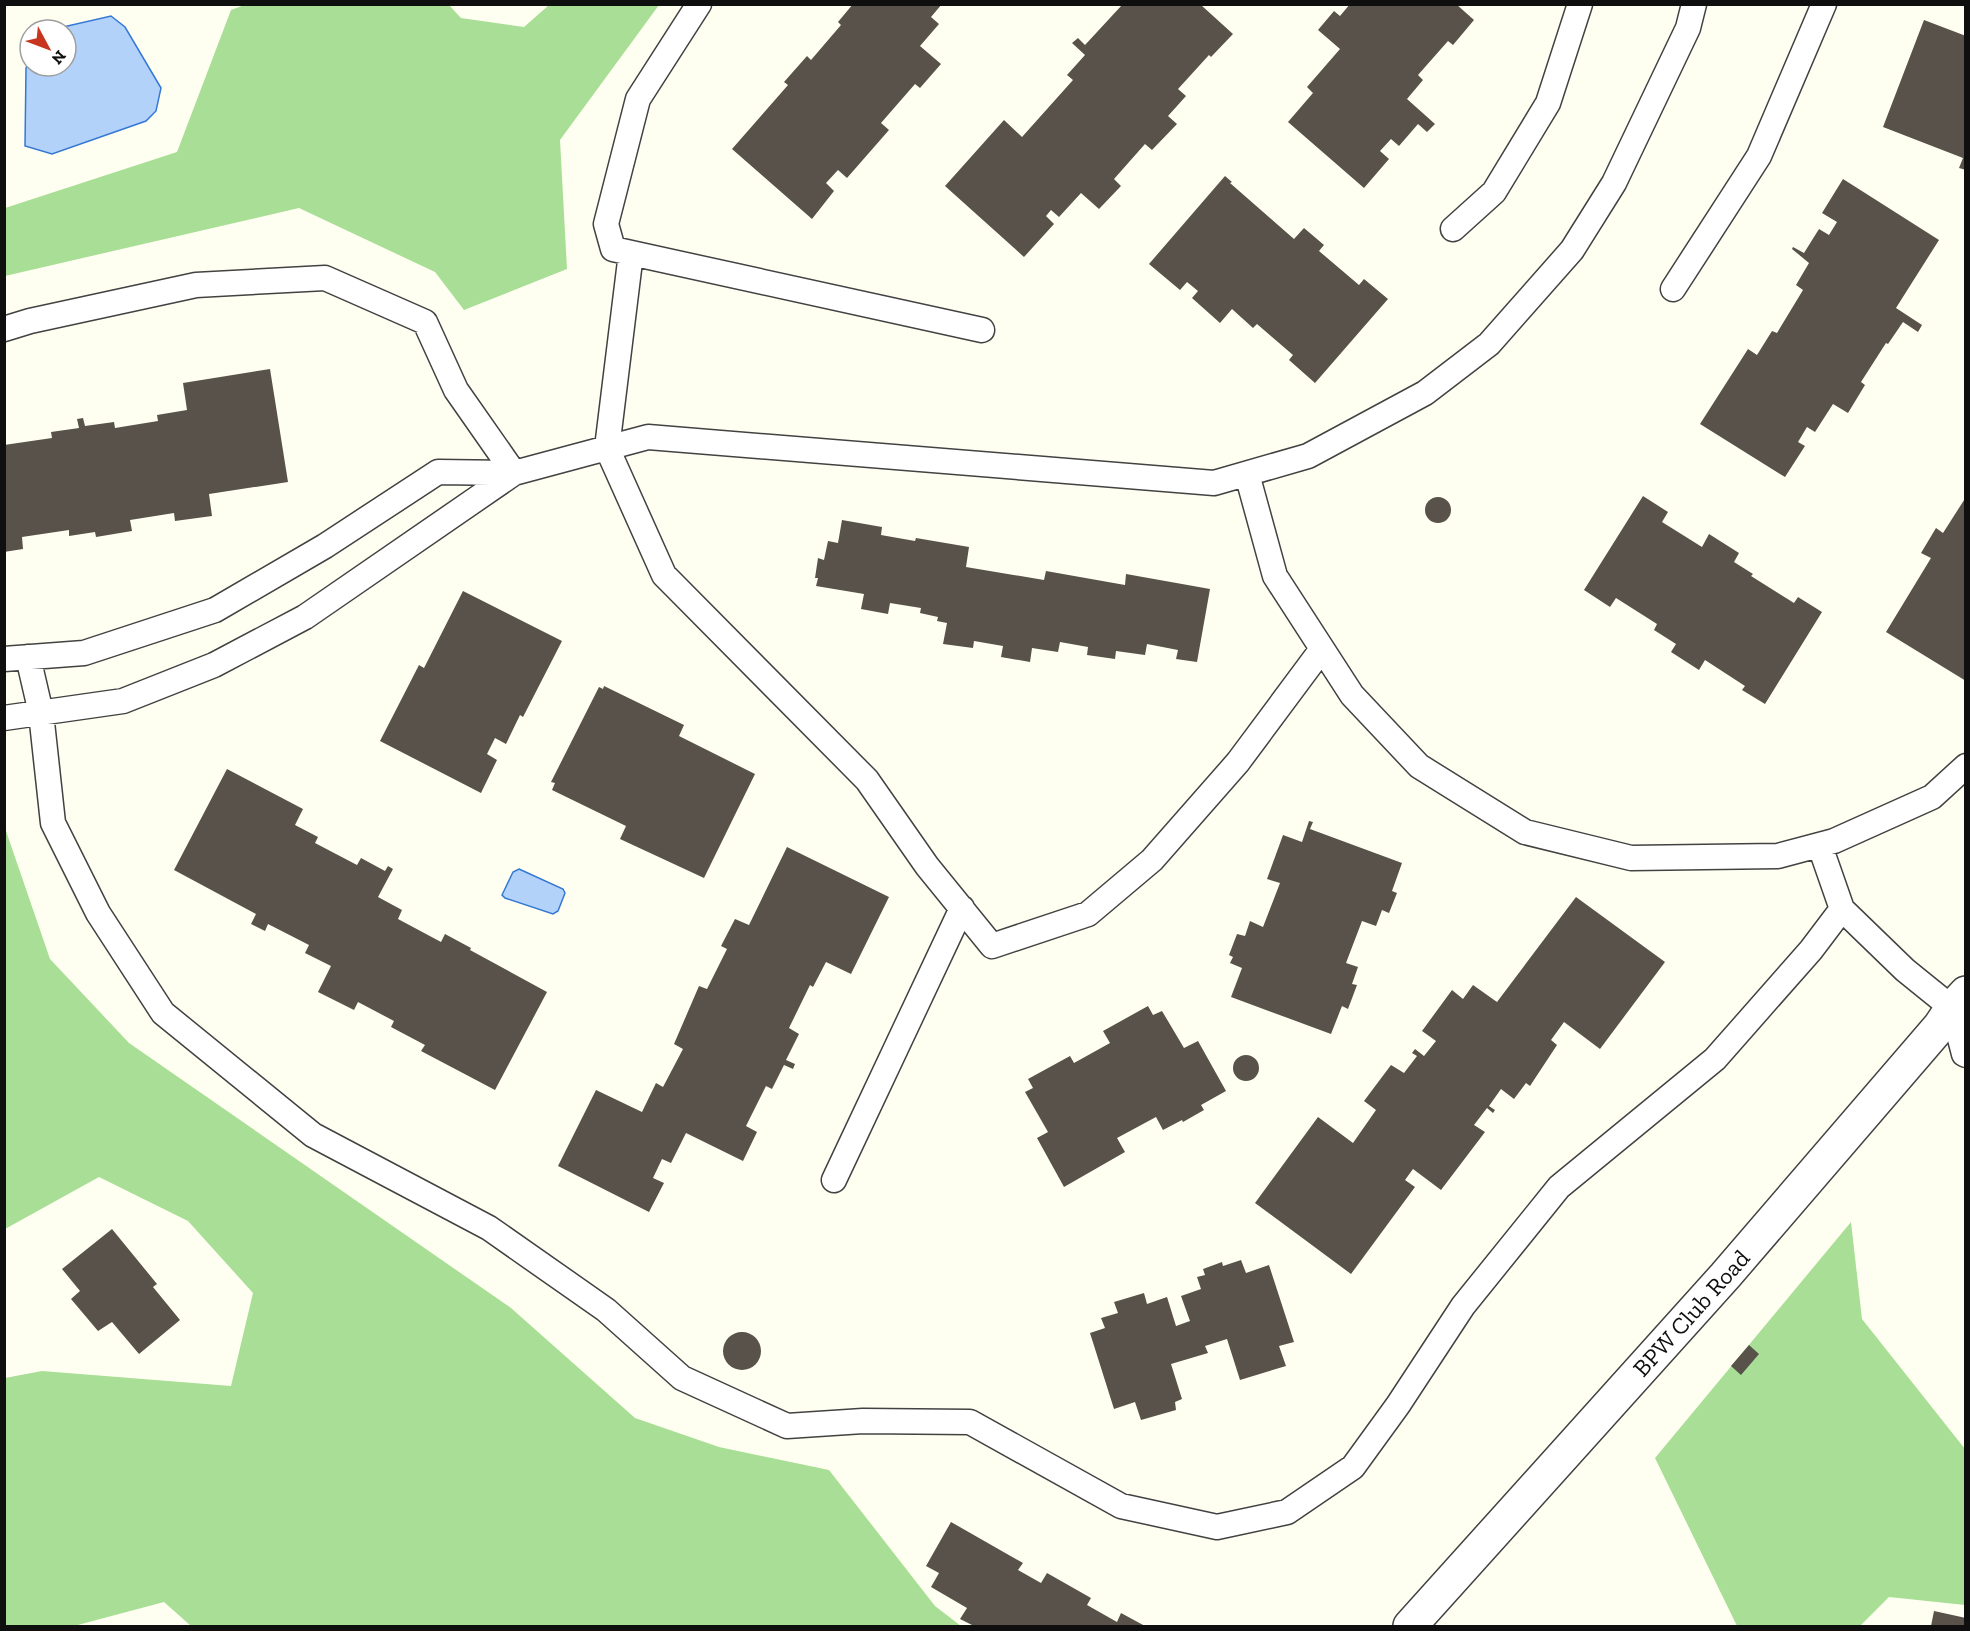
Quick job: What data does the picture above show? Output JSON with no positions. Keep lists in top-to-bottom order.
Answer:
{
  "streets": {
    "street": ["BPW Club Road"]
  },
  "north": "bottom right"
}
